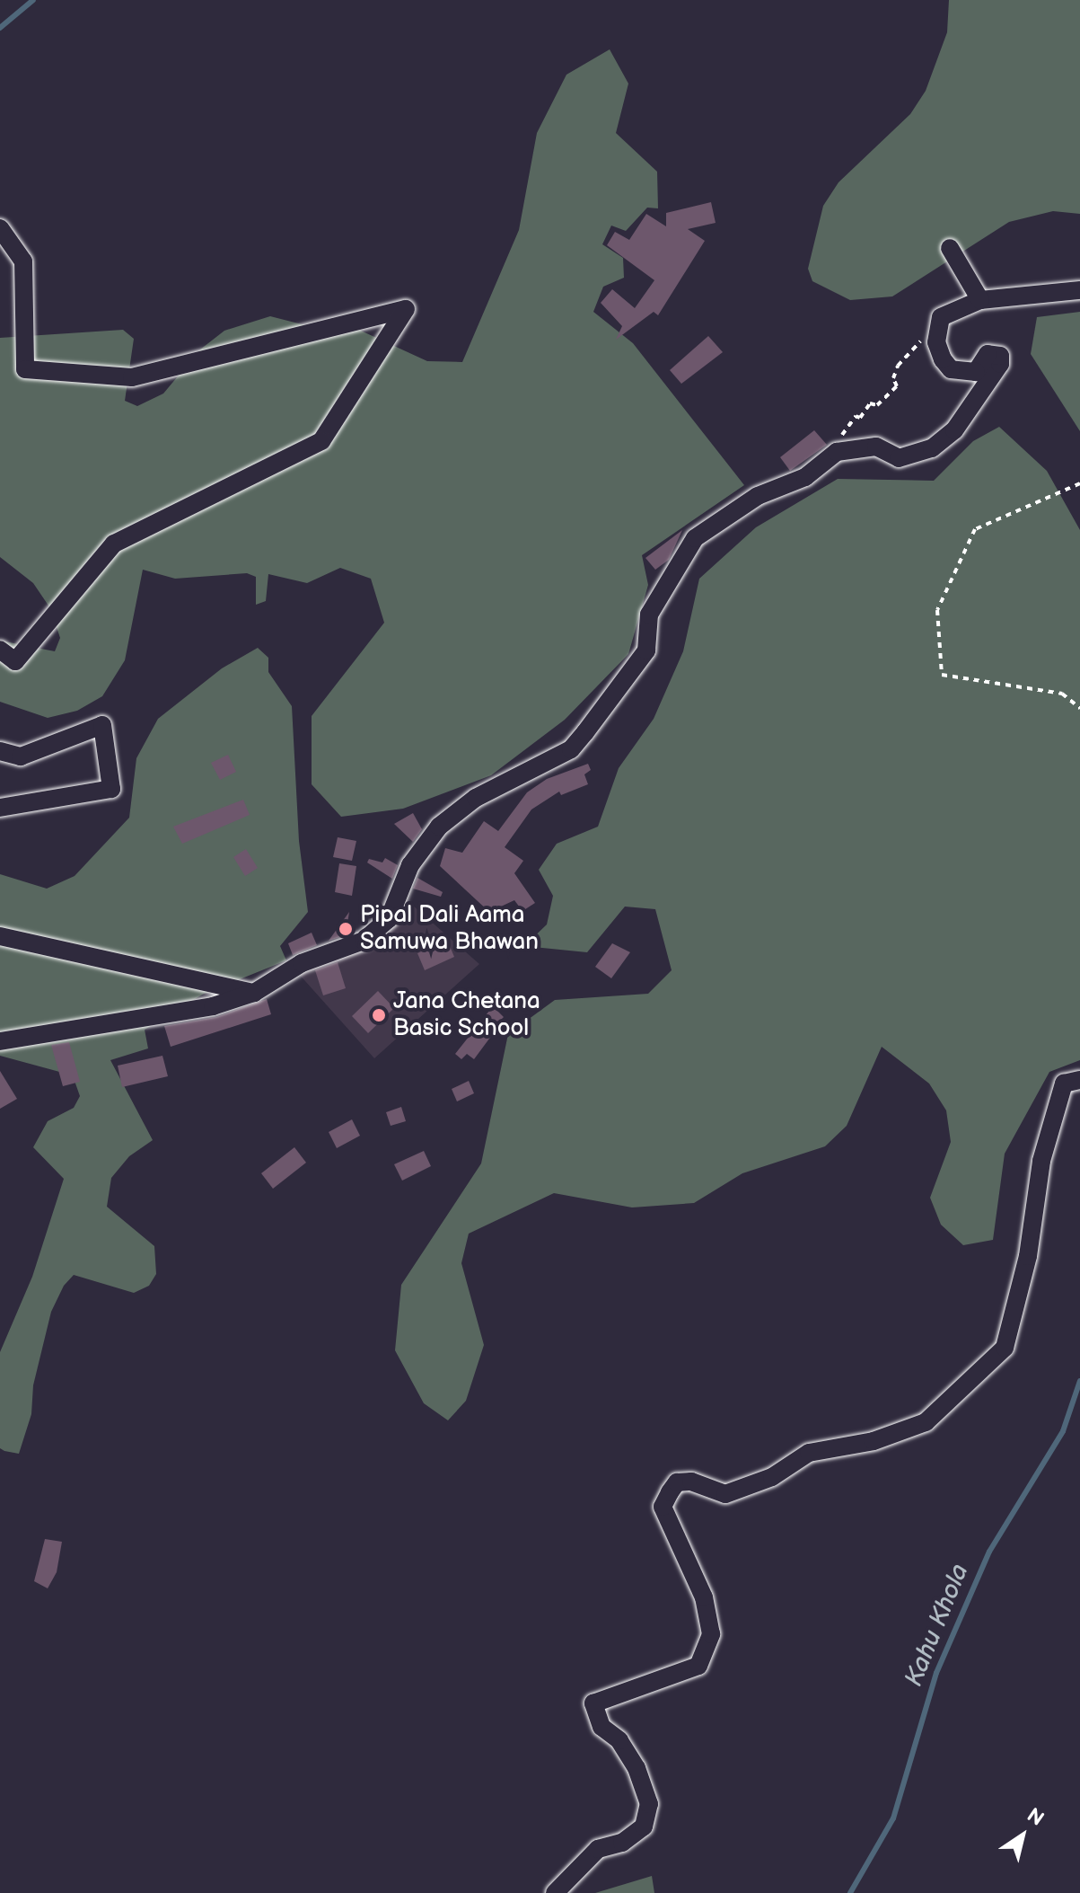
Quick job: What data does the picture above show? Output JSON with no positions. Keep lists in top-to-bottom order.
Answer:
{
  "water": ["Kahu Khola"],
  "places": ["Pipal Dali Aama Samuwa Bhawan", "Jana Chetana Basic School"],
  "north": "top right"
}
